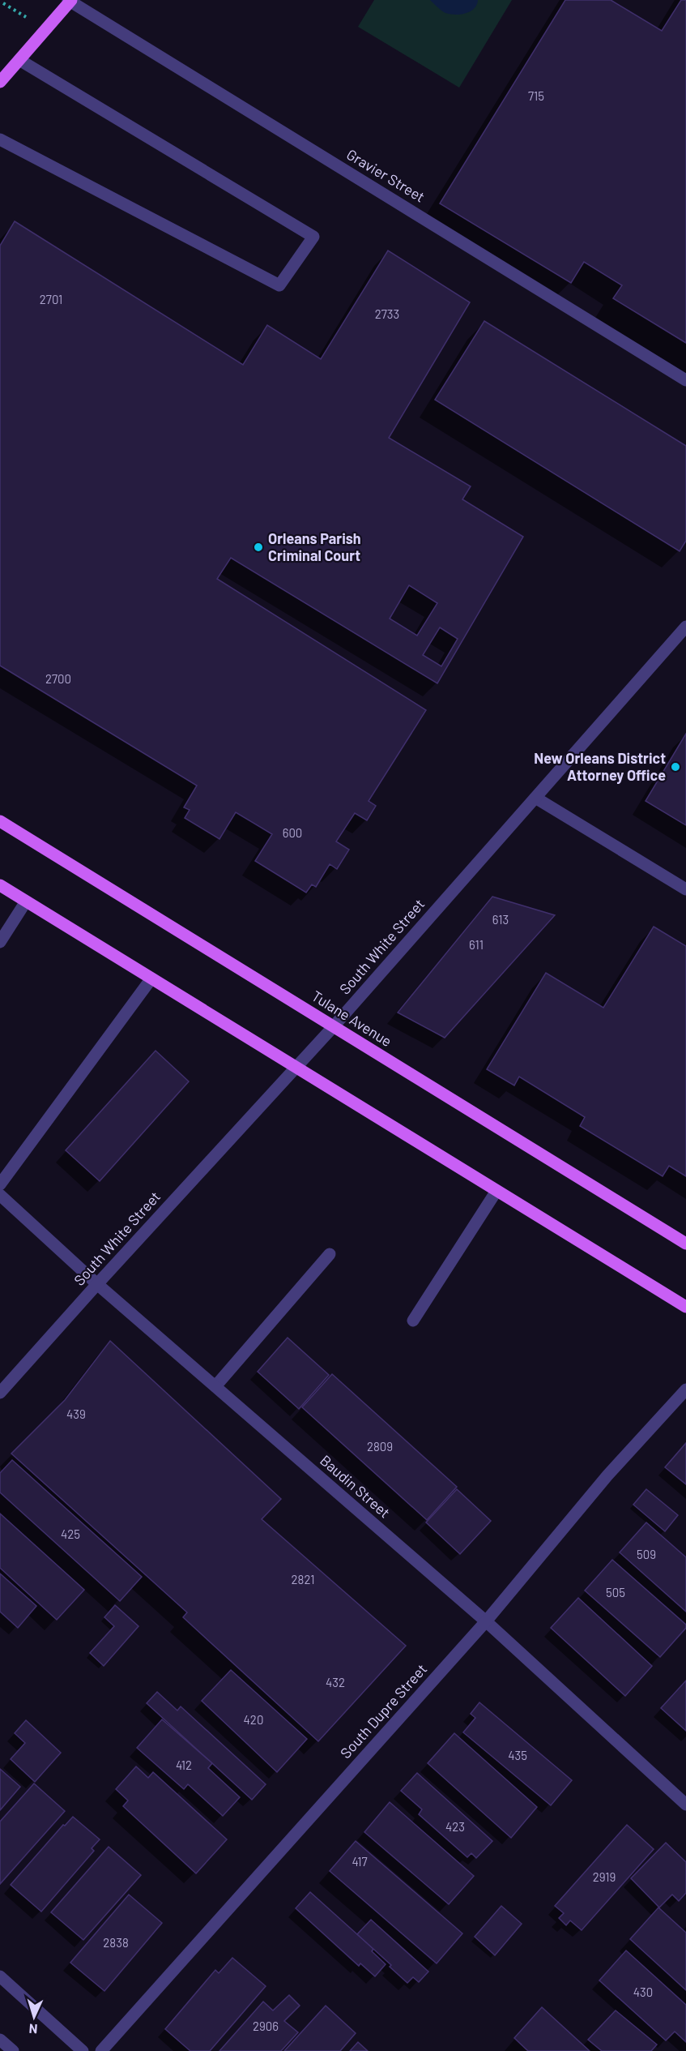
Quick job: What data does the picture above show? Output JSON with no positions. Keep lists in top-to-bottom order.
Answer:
{
  "streets": {
    "main road": ["Tulane Avenue"],
    "street": [
      "Gravier Street",
      "South White Street",
      "Baudin Street",
      "South Dupre Street"
    ]
  },
  "crossings": [
    ["South White Street", "Tulane Avenue"],
    ["South White Street", "Baudin Street"],
    ["Baudin Street", "South Dupre Street"]
  ],
  "places": ["Orleans Parish Criminal Court", "New Orleans District Attorney Office"],
  "house_numbers": [
    "715",
    "2701",
    "2733",
    "2700",
    "600",
    "613",
    "611",
    "439",
    "2809",
    "425",
    "509",
    "2821",
    "505",
    "432",
    "420",
    "435",
    "412",
    "423",
    "417",
    "2919",
    "2838",
    "430",
    "2906"
  ],
  "north": "bottom"
}
